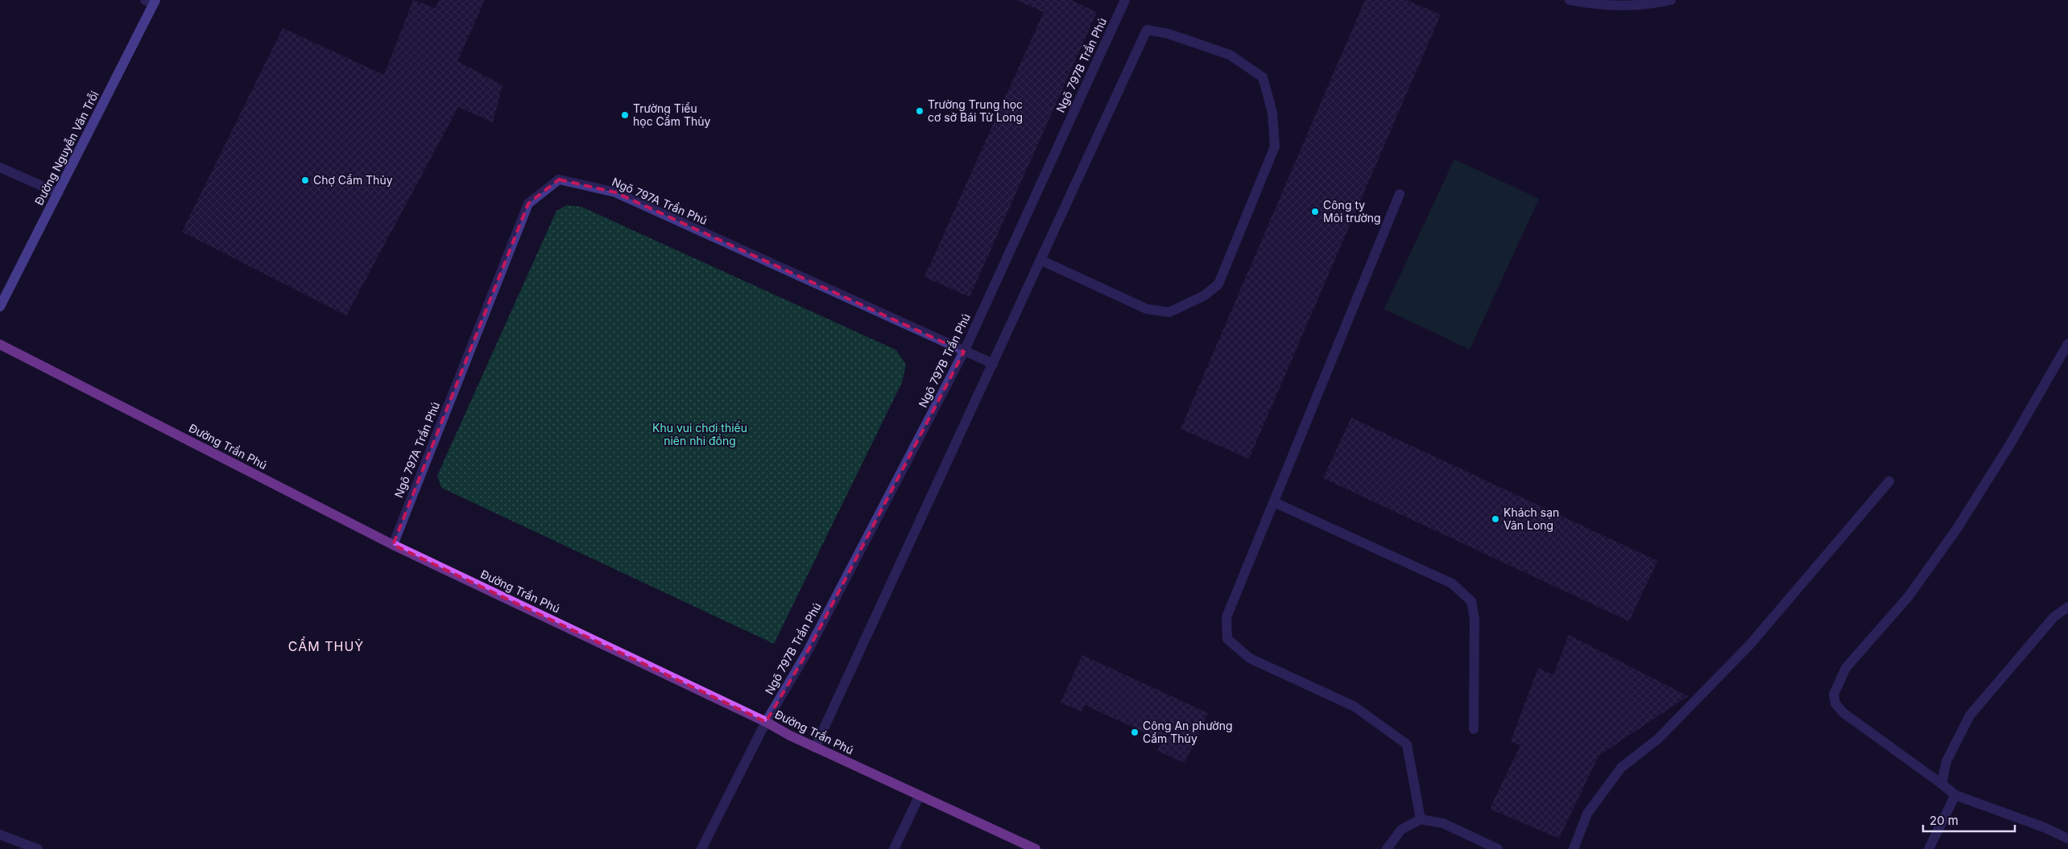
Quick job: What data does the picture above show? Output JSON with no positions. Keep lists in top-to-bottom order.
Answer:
{
  "streets": {
    "main road": ["Đường Trần Phú"],
    "street": ["Ngõ 797B Trần Phú", "Đường Nguyễn Văn Trỗi", "Ngõ 797A Trần Phú"]
  },
  "crossings": [
    ["Ngõ 797B Trần Phú", "Ngõ 797A Trần Phú"],
    ["Ngõ 797B Trần Phú", "Đường Trần Phú"],
    ["Ngõ 797A Trần Phú", "Đường Trần Phú"]
  ],
  "districts": ["CẨM THUỶ"],
  "parks": ["Khu vui chơi thiếu niên nhi đồng"],
  "places": [
    "Trường Trung học cơ sở Bái Tử Long",
    "Trường Tiểu học Cẩm Thủy",
    "Chợ Cẩm Thủy",
    "Công ty Môi trường",
    "Khách sạn Vân Long",
    "Công An phường Cẩm Thủy"
  ],
  "scale_bar": "20 m"
}
